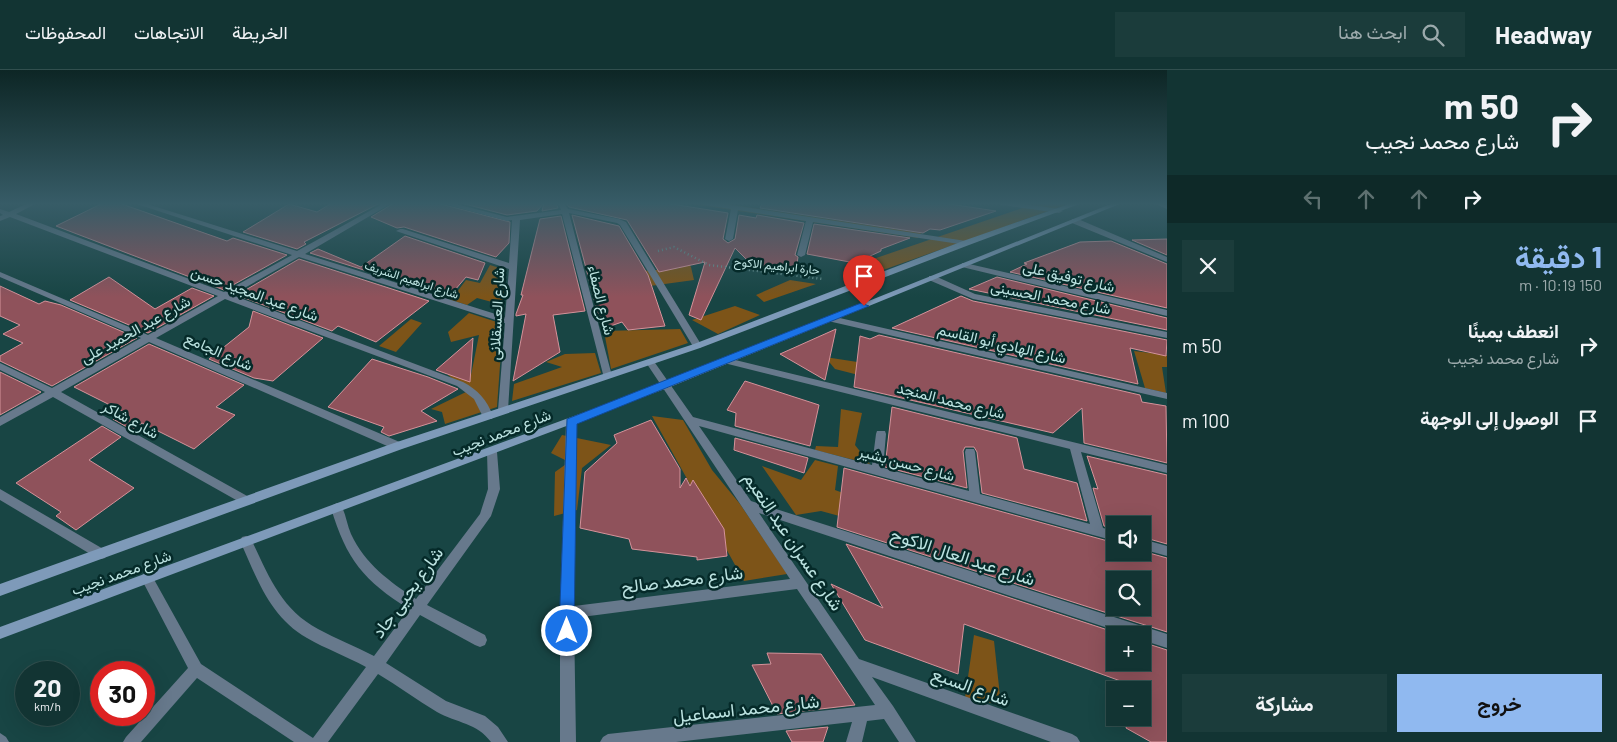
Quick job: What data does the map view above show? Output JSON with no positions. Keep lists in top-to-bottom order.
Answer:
{
  "streets": {
    "main road": ["شارع محمد نجيب"],
    "street": [
      "شارع توفيق على",
      "شارع ابراهيم الشريف",
      "شارع عبد المجيد حسن",
      "شارع محمد الحسينى",
      "شارع الصفاء",
      "شارع العسقلانى",
      "شارع عبد الحميد على",
      "شارع الهادي أبو القاسم",
      "شارع الجامع",
      "شارع محمد المنجد",
      "شارع شاكر",
      "شارع حسن بشير",
      "شارع عسران عبد النعيم",
      "شارع عبد العال الاكوح",
      "شارع محمد صالح",
      "شارع يحيى جاد",
      "شارع السبع",
      "شارع محمد اسماعيل"
    ],
    "path": ["حارة ابراهيم الاكوح"]
  },
  "crossings": [
    ["حارة ابراهيم الاكوح", "شارع محمد نجيب"],
    ["شارع توفيق على", "شارع محمد نجيب"],
    ["شارع ابراهيم الشريف", "شارع العسقلانى"],
    ["شارع ابراهيم الشريف", "شارع عبد الحميد على"],
    ["شارع عبد المجيد حسن", "شارع عبد الحميد على"],
    ["شارع عبد المجيد حسن", "شارع محمد نجيب"],
    ["شارع محمد الحسينى", "شارع محمد نجيب"],
    ["شارع الصفاء", "شارع محمد نجيب"],
    ["شارع العسقلانى", "شارع محمد نجيب"],
    ["شارع عبد الحميد على", "شارع الجامع"],
    ["شارع عبد الحميد على", "شارع شاكر"],
    ["شارع الهادي أبو القاسم", "شارع محمد نجيب"],
    ["شارع الجامع", "شارع محمد نجيب"],
    ["شارع محمد المنجد", "شارع محمد نجيب"],
    ["شارع شاكر", "شارع محمد نجيب"],
    ["شارع محمد نجيب", "شارع عسران عبد النعيم"],
    ["شارع محمد نجيب", "شارع يحيى جاد"],
    ["شارع حسن بشير", "شارع عسران عبد النعيم"],
    ["شارع عسران عبد النعيم", "شارع عبد العال الاكوح"],
    ["شارع عسران عبد النعيم", "شارع محمد صالح"],
    ["شارع عسران عبد النعيم", "شارع السبع"],
    ["شارع عسران عبد النعيم", "شارع محمد اسماعيل"]
  ],
  "page": {
    "header": "Headway",
    "search": "ابحث هنا",
    "nav": ["الخريطة", "الاتجاهات", "المحفوظات"],
    "turn": ["50 m", "شارع محمد نجيب"],
    "heading": ["1 دقيقة", "150 m · 10:19"],
    "list": [
      {
        "name": "انعطف يمينًا",
        "note": "شارع محمد نجيب",
        "value": "50 m"
      },
      {
        "name": "الوصول إلى الوجهة",
        "value": "100 m"
      }
    ],
    "map_buttons": ["+", "−"],
    "speed": "20 km/h",
    "limit": "30",
    "buttons": ["خروج", "مشاركة"]
  }
}
